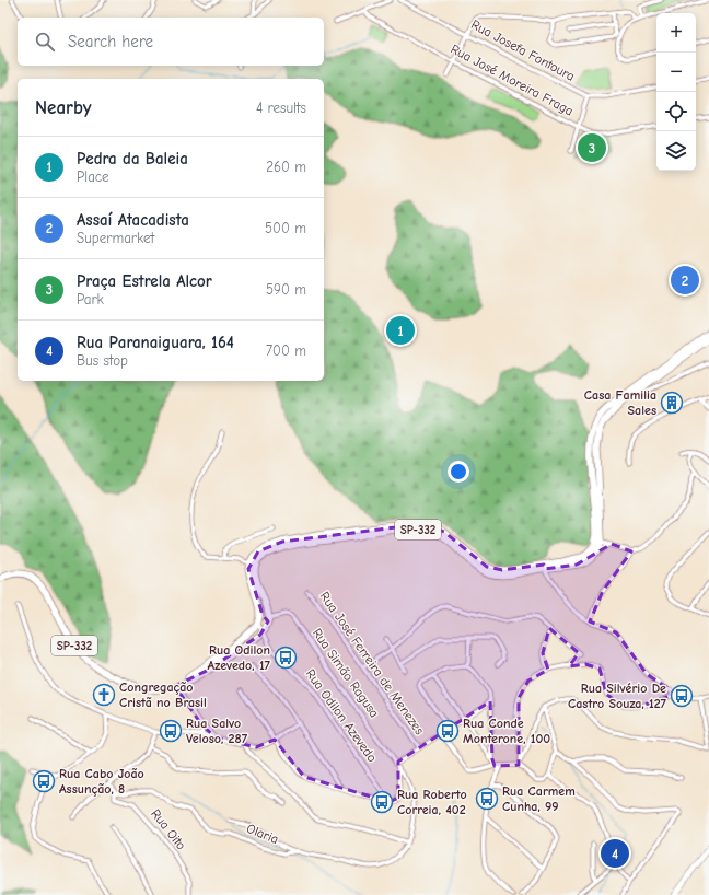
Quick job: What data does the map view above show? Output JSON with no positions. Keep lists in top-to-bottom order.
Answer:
{
  "streets": {
    "main road": ["SP-332"],
    "street": [
      "Rua Josefa Fontoura",
      "Rua José Moreira Fraga",
      "Rua José Ferreira de Menezes",
      "Rua Simão Ragusa",
      "Rua Odilon Azevedo",
      "Rua Oito",
      "Olaria"
    ]
  },
  "crossings": [
    ["SP-332", "Rua Simão Ragusa"],
    ["SP-332", "Rua Odilon Azevedo"],
    ["Rua Oito", "Olaria"]
  ],
  "places": {
    "building": ["Casa Familia Sales"],
    "bus stop": [
      "Rua Odilon Azevedo, 17",
      "Rua Silvério De Castro Souza, 127",
      "Rua Salvo Veloso, 287",
      "Rua Conde Monterone, 100",
      "Rua Cabo João Assunção, 8",
      "Rua Carmem Cunha, 99",
      "Rua Roberto Correia, 402"
    ],
    "church": ["Congregação Cristã no Brasil"]
  },
  "page": {
    "map_buttons": ["+", "−"],
    "search": "Search here",
    "heading": ["Nearby", "4 results"],
    "pins": [
      "3",
      "2",
      "1",
      "4"
    ],
    "list": [
      {
        "mark": "1",
        "name": "Pedra da Baleia",
        "note": "Place",
        "value": "260 m"
      },
      {
        "mark": "2",
        "name": "Assaí Atacadista",
        "note": "Supermarket",
        "value": "500 m"
      },
      {
        "mark": "3",
        "name": "Praça Estrela Alcor",
        "note": "Park",
        "value": "590 m"
      },
      {
        "mark": "4",
        "name": "Rua Paranaiguara, 164",
        "note": "Bus stop",
        "value": "700 m"
      }
    ]
  }
}
